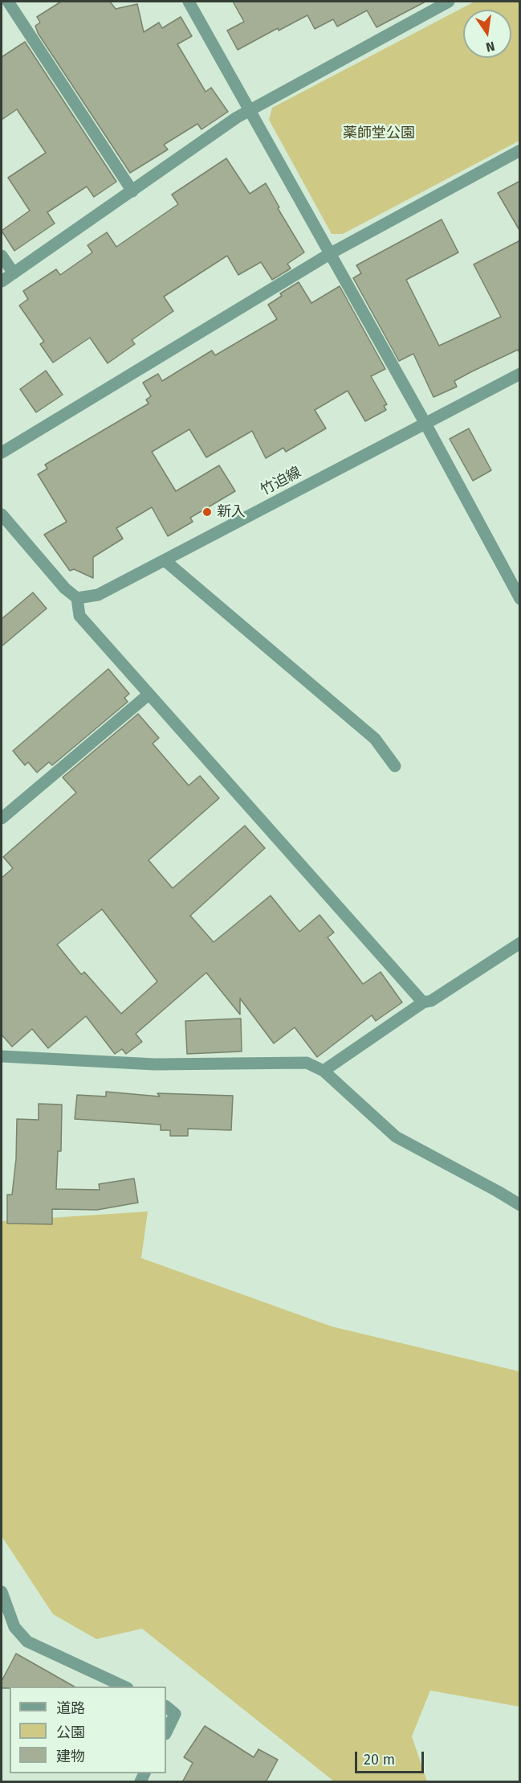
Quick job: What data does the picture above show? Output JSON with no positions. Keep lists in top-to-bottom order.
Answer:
{
  "streets": {
    "street": ["竹迫線"]
  },
  "parks": ["薬師堂公園"],
  "places": ["新入"],
  "legend": ["道路", "公園", "建物"],
  "scale_bar": "20 m",
  "north": "bottom"
}
